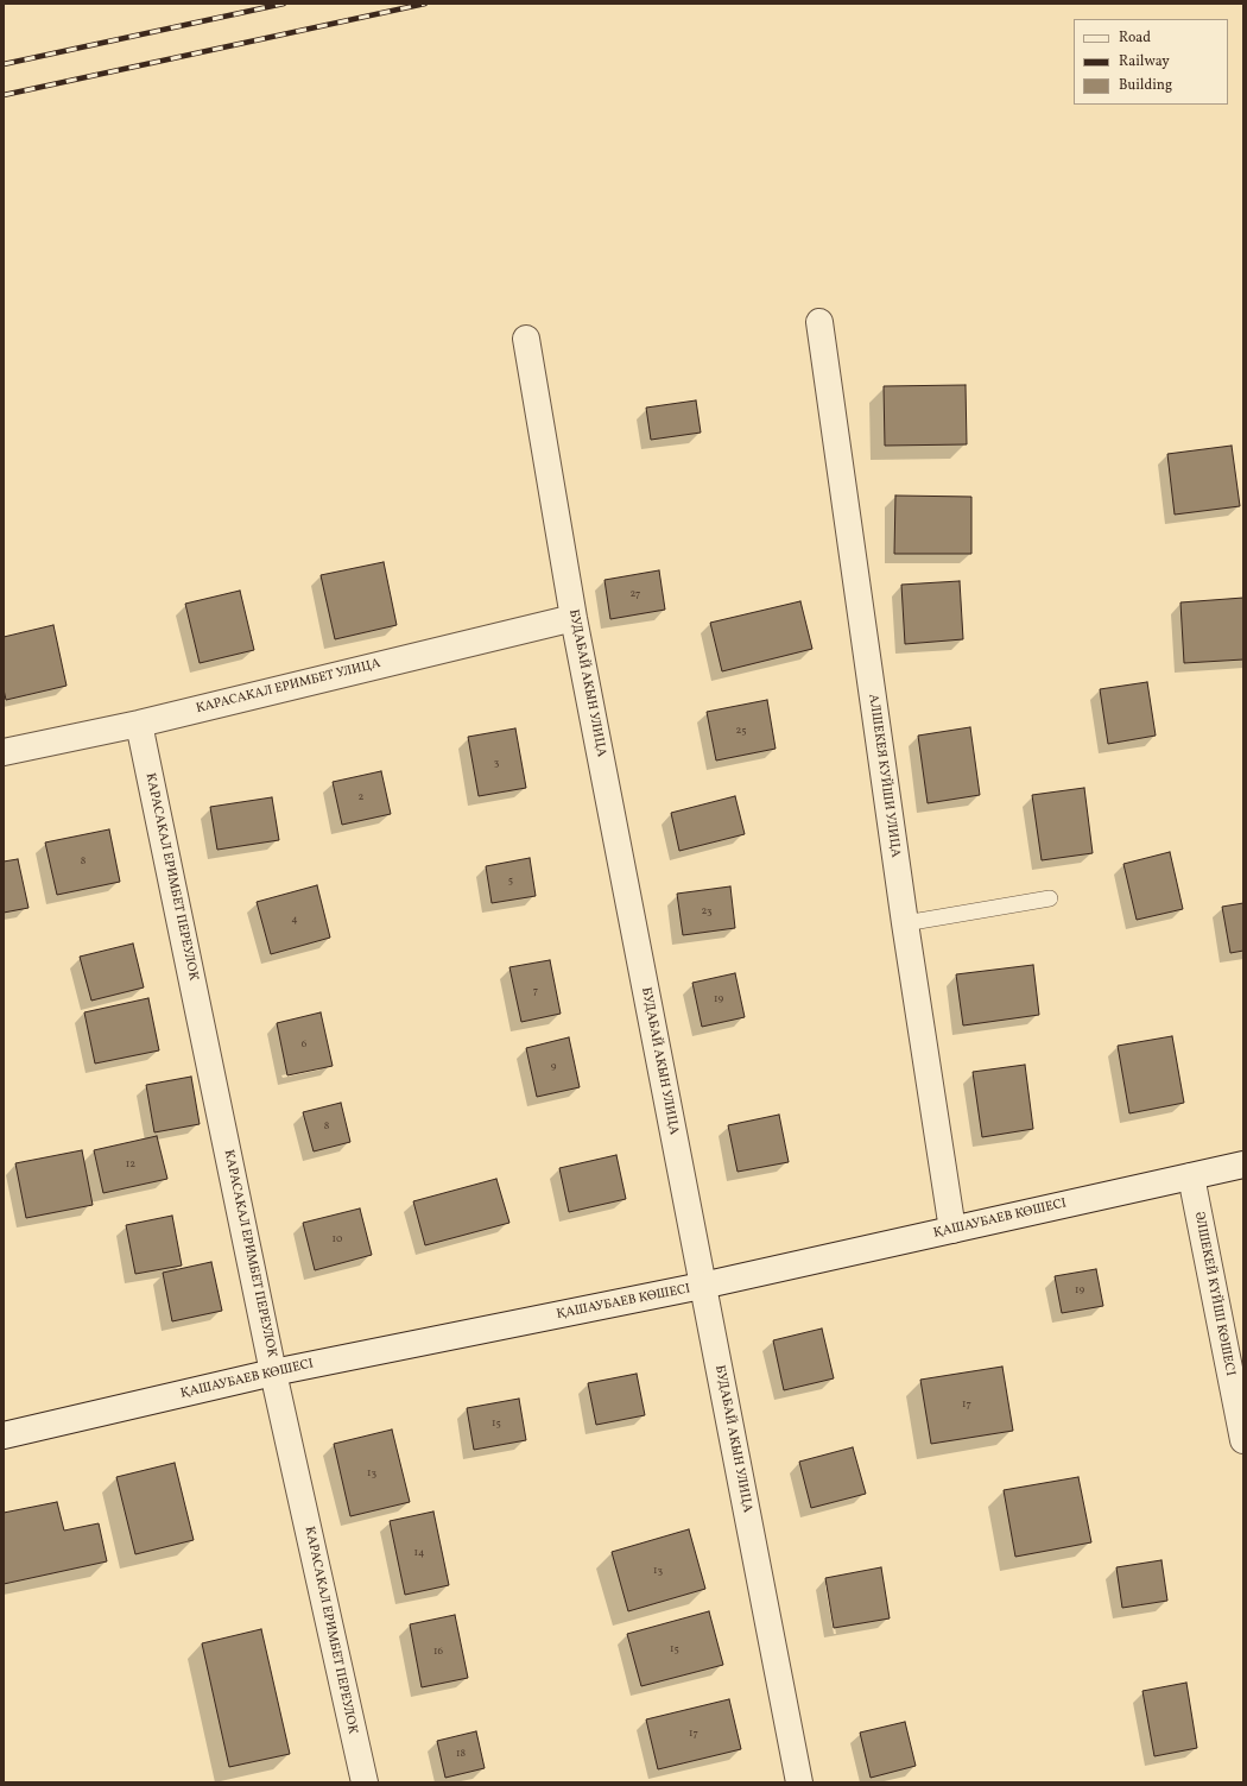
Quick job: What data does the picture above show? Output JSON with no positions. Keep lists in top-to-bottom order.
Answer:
{
  "streets": {
    "street": [
      "БУДАБАЙ АКЫН УЛИЦА",
      "КАРАСАКАЛ ЕРИМБЕТ УЛИЦА",
      "АЛШЕКЕЯ КУЙШИ УЛИЦА",
      "КАРАСАКАЛ ЕРИМБЕТ ПЕРЕУЛОК",
      "ҚАШАУБАЕВ КӨШЕСІ",
      "ӘЛШЕКЕЙ КҮЙШІ КӨШЕСІ"
    ]
  },
  "crossings": [
    ["БУДАБАЙ АКЫН УЛИЦА", "КАРАСАКАЛ ЕРИМБЕТ УЛИЦА"],
    ["БУДАБАЙ АКЫН УЛИЦА", "ҚАШАУБАЕВ КӨШЕСІ"],
    ["КАРАСАКАЛ ЕРИМБЕТ УЛИЦА", "КАРАСАКАЛ ЕРИМБЕТ ПЕРЕУЛОК"],
    ["АЛШЕКЕЯ КУЙШИ УЛИЦА", "ҚАШАУБАЕВ КӨШЕСІ"],
    ["КАРАСАКАЛ ЕРИМБЕТ ПЕРЕУЛОК", "ҚАШАУБАЕВ КӨШЕСІ"],
    ["ҚАШАУБАЕВ КӨШЕСІ", "ӘЛШЕКЕЙ КҮЙШІ КӨШЕСІ"]
  ],
  "house_numbers": [
    "27",
    "25",
    "3",
    "2",
    "8",
    "5",
    "23",
    "4",
    "7",
    "19",
    "6",
    "9",
    "8",
    "12",
    "10",
    "19",
    "17",
    "15",
    "13",
    "14",
    "13",
    "15",
    "16",
    "17",
    "18"
  ],
  "legend": ["Road", "Railway", "Building"]
}
